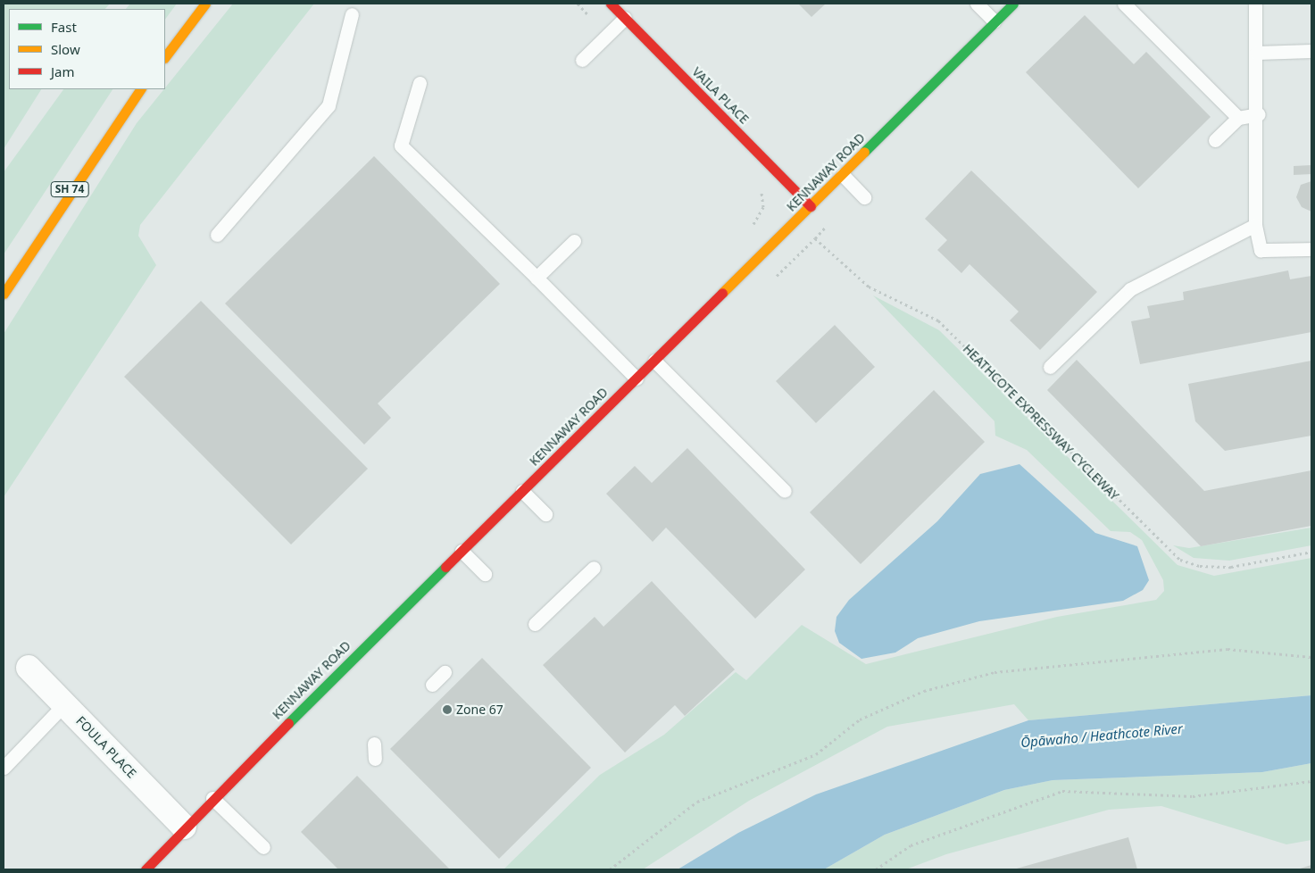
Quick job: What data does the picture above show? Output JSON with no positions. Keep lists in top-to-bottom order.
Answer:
{
  "streets": {
    "main road": ["VAILA PLACE", "KENNAWAY ROAD", "SH 74"],
    "street": ["FOULA PLACE"],
    "path": ["HEATHCOTE EXPRESSWAY CYCLEWAY"]
  },
  "crossings": [
    ["VAILA PLACE", "KENNAWAY ROAD"],
    ["KENNAWAY ROAD", "FOULA PLACE"]
  ],
  "water": ["Ōpāwaho / Heathcote River"],
  "places": ["Zone 67"],
  "legend": ["Fast", "Slow", "Jam"]
}
